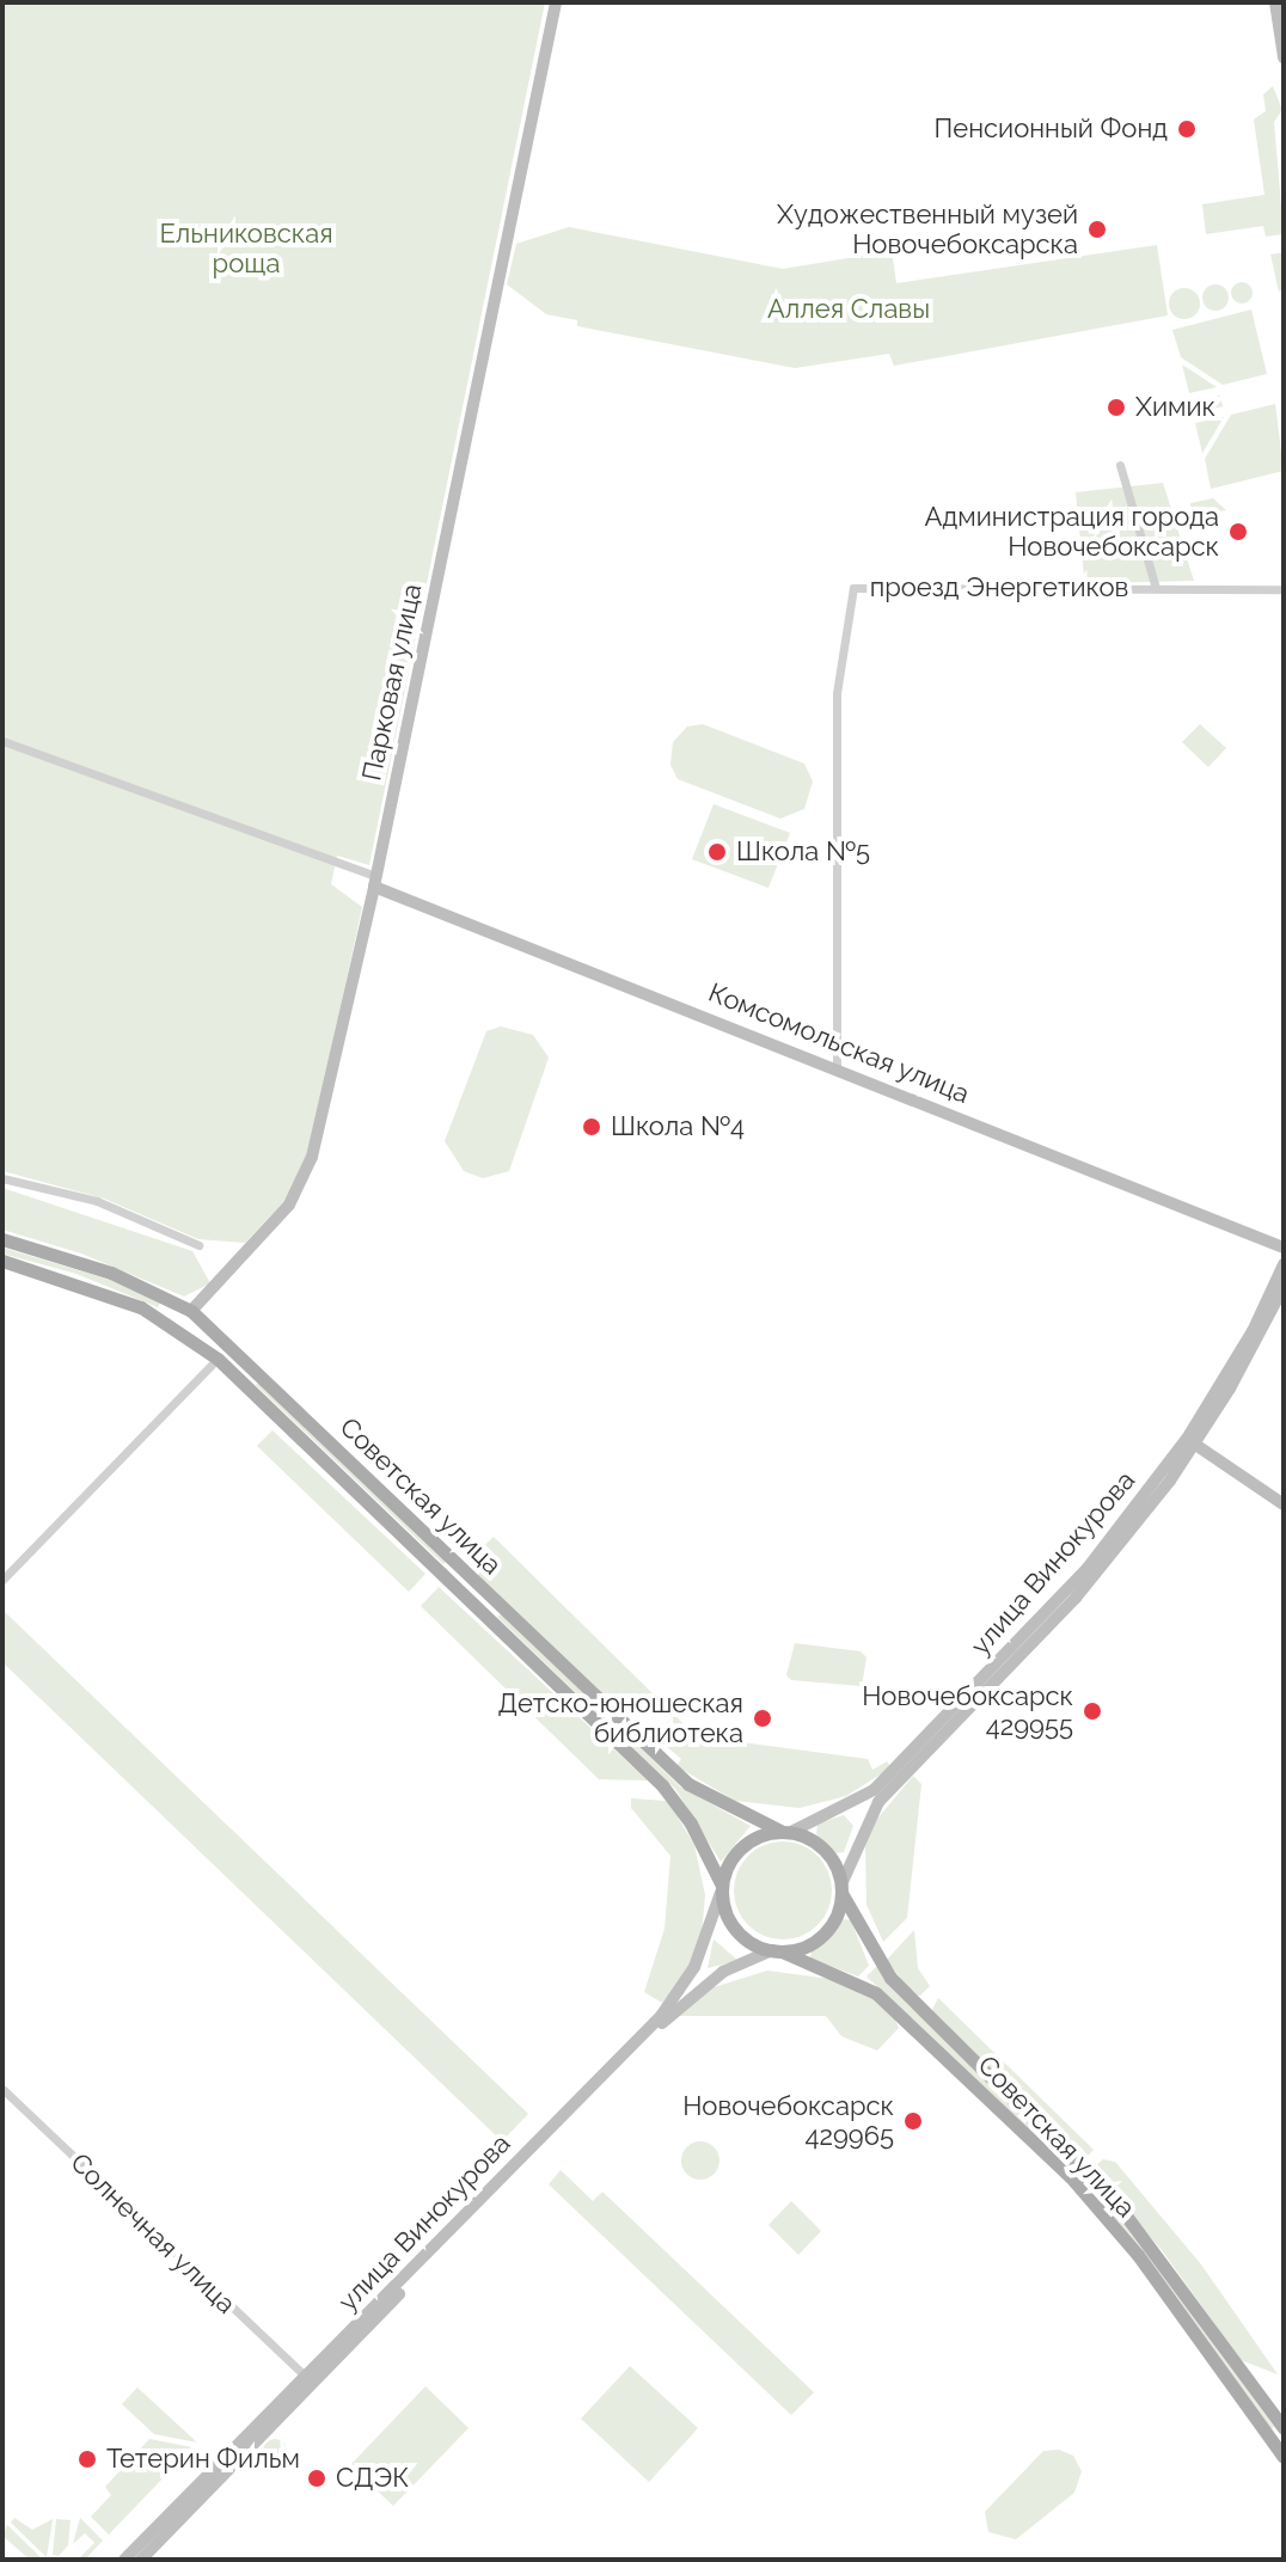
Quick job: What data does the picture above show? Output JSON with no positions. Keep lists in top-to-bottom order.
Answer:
{
  "streets": {
    "main road": [
      "Парковая улица",
      "Комсомольская улица",
      "Советская улица",
      "улица Винокурова"
    ],
    "street": ["проезд Энергетиков", "Солнечная улица"]
  },
  "crossings": [
    ["проезд Энергетиков", "Комсомольская улица"],
    ["Парковая улица", "Комсомольская улица"],
    ["Парковая улица", "Советская улица"],
    ["Советская улица", "улица Винокурова"],
    ["улица Винокурова", "Солнечная улица"]
  ],
  "parks": ["Ельниковская роща", "Аллея Славы"],
  "places": [
    "Пенсионный Фонд",
    "Художественный музей Новочебоксарска",
    "Химик",
    "Администрация города Новочебоксарск",
    "Школа №5",
    "Школа №4",
    "Новочебоксарск 429955",
    "Детско-юношеская библиотека",
    "Новочебоксарск 429965",
    "Тетерин Фильм",
    "СДЭК"
  ]
}
